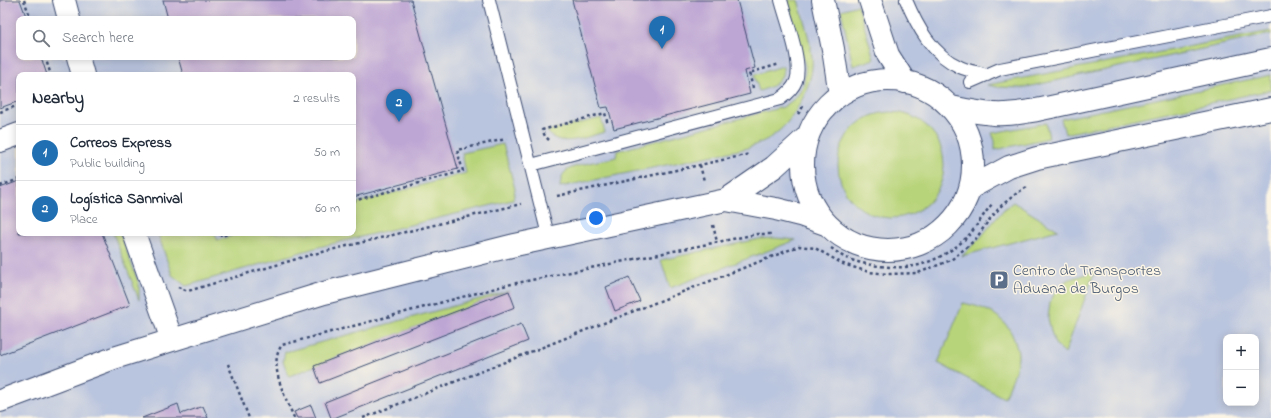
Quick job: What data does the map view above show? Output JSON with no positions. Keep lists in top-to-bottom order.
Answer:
{
  "places": {
    "parking": ["Centro de Transportes Aduana de Burgos"]
  },
  "page": {
    "pins": ["1", "2"],
    "search": "Search here",
    "heading": ["Nearby", "2 results"],
    "list": [
      {
        "mark": "1",
        "name": "Correos Express",
        "note": "Public building",
        "value": "50 m"
      },
      {
        "mark": "2",
        "name": "Logística Sanmival",
        "note": "Place",
        "value": "60 m"
      }
    ],
    "map_buttons": ["+", "−"]
  }
}
